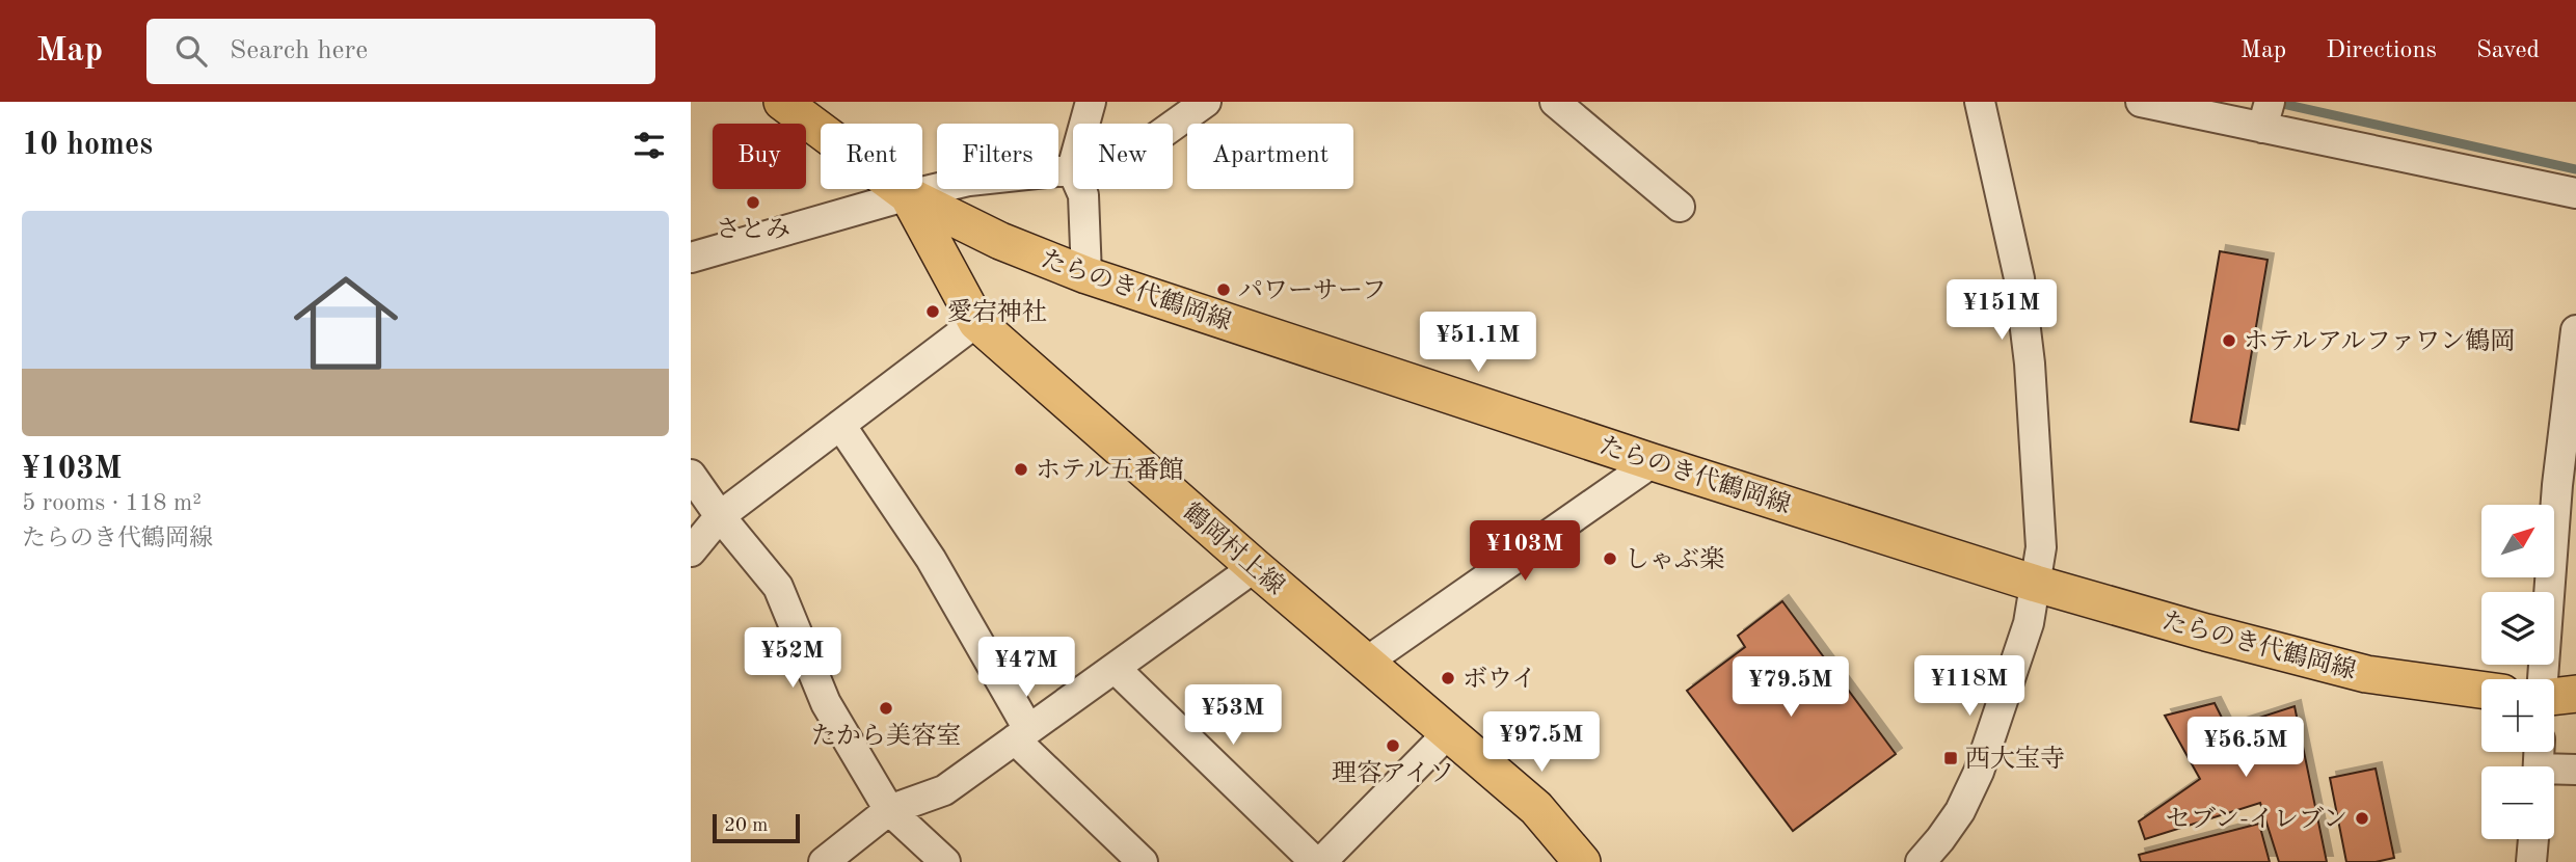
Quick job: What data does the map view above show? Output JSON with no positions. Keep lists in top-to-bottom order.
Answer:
{
  "streets": {
    "main road": ["たらのき代鶴岡線", "鶴岡村上線"]
  },
  "crossings": [
    ["たらのき代鶴岡線", "鶴岡村上線"]
  ],
  "places": {
    "other": [
      "さとみ",
      "パワーサーフ",
      "愛宕神社",
      "ホテルアルファワン鶴岡",
      "ホテル五番館",
      "しゃぶ楽",
      "ボウイ",
      "たから美容室",
      "理容アイソ",
      "セブン-イレブン"
    ],
    "transit": ["西大宝寺"]
  },
  "scale_bar": "20 m",
  "north": "top right",
  "page": {
    "header": "Map",
    "search": "Search here",
    "nav": ["Map", "Directions", "Saved"],
    "heading": "10 homes",
    "chip": [
      "Buy",
      "Rent",
      "Filters",
      "New",
      "Apartment"
    ],
    "list": [
      {
        "name": "¥103M",
        "note": "5 rooms · 118 m² · たらのき代鶴岡線"
      }
    ],
    "price": [
      "¥151M",
      "¥51.1M",
      "¥103M",
      "¥52M",
      "¥47M",
      "¥118M",
      "¥79.5M",
      "¥53M",
      "¥97.5M",
      "¥56.5M"
    ],
    "map_buttons": ["+", "−"],
    "scale": "20 m"
  }
}
